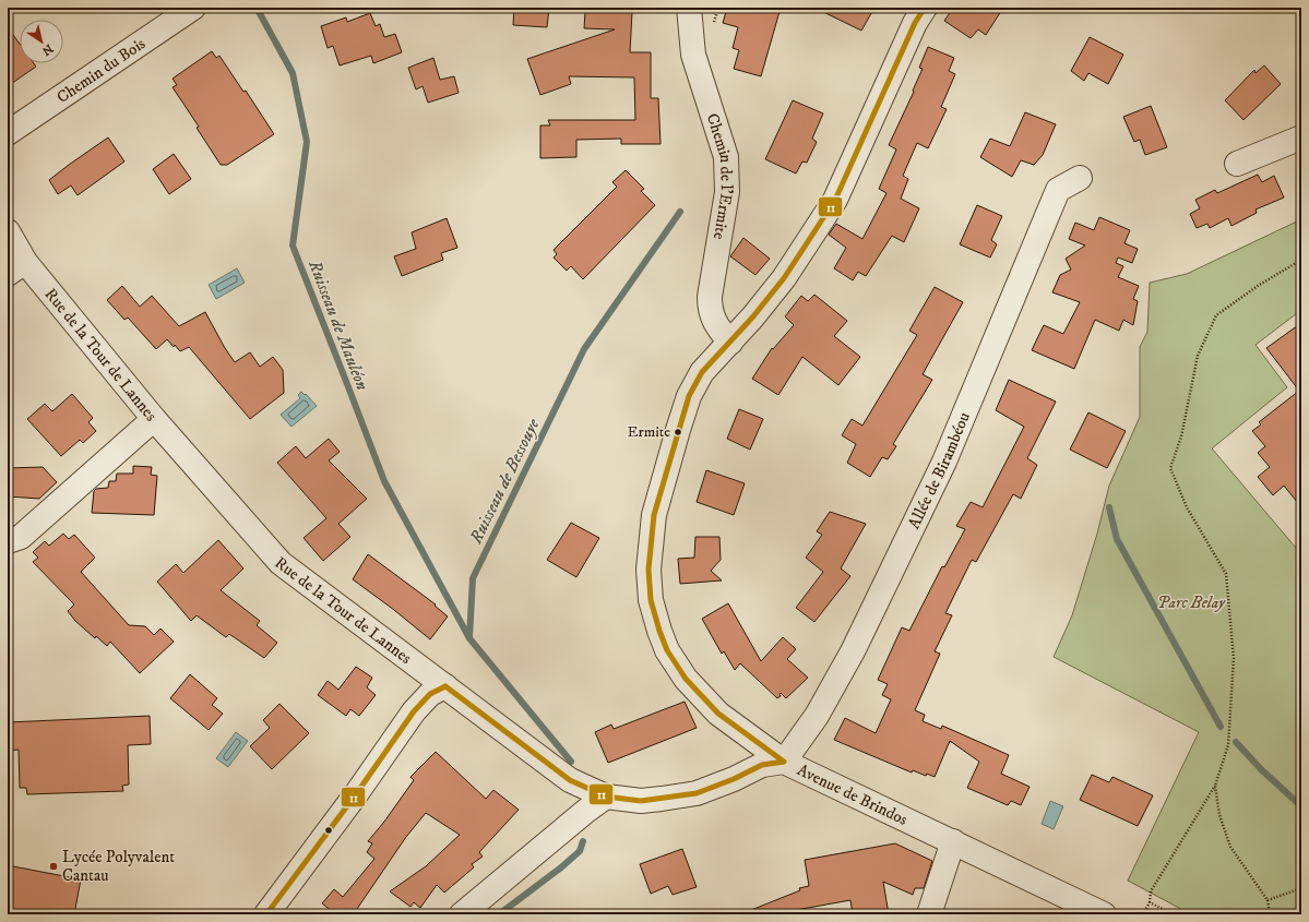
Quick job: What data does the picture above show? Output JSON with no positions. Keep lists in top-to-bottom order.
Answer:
{
  "streets": {
    "street": [
      "Chemin du Bois",
      "Chemin de l'Ermite",
      "Rue de la Tour de Lannes",
      "Allée de Birambéou",
      "Avenue de Brindos"
    ]
  },
  "crossings": [
    ["Chemin de l'Ermite", "Avenue de Brindos"],
    ["Rue de la Tour de Lannes", "Allée de Birambéou"],
    ["Rue de la Tour de Lannes", "Avenue de Brindos"],
    ["Allée de Birambéou", "Avenue de Brindos"]
  ],
  "water": ["Ruisseau de Mauléon", "Ruisseau de Bessouye"],
  "parks": ["Parc Belay"],
  "places": ["Ermite", "Lycée Polyvalent Cantau"],
  "lines": ["transit line 11"],
  "north": "bottom right"
}
